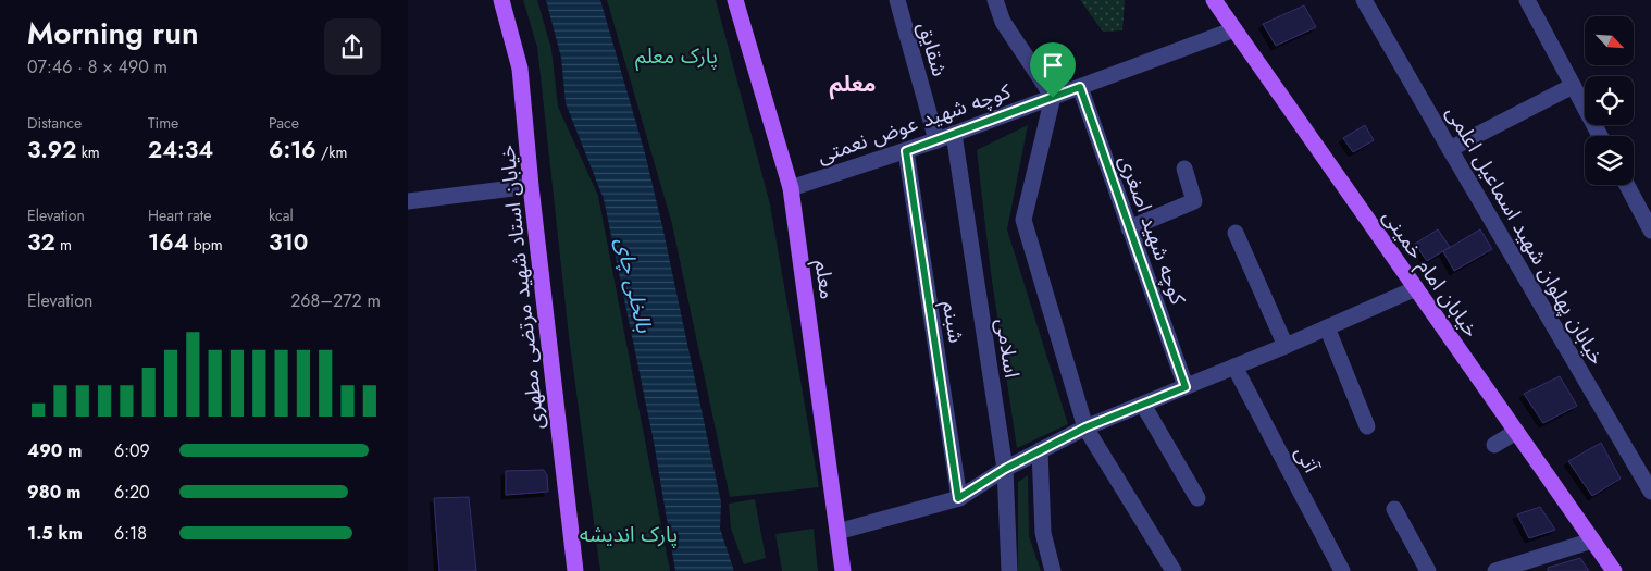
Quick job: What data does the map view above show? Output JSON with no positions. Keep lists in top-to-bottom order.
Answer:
{
  "streets": {
    "main road": ["خیابان امام خمینی", "معلم", "خیابان استاد شهید مرتضی مطهری"],
    "street": [
      "شقایق",
      "کوچه شهید عوض نعمتی",
      "کوچه شهید اصغری",
      "خیابان پهلوان شهید اسماعیل اعلمی",
      "شبنم",
      "اسلامی",
      "آتی"
    ]
  },
  "crossings": [
    ["شقایق", "کوچه شهید عوض نعمتی"],
    ["کوچه شهید عوض نعمتی", "کوچه شهید اصغری"],
    ["کوچه شهید عوض نعمتی", "خیابان امام خمینی"],
    ["کوچه شهید عوض نعمتی", "معلم"],
    ["کوچه شهید عوض نعمتی", "شبنم"],
    ["کوچه شهید عوض نعمتی", "اسلامی"]
  ],
  "districts": ["معلم"],
  "water": ["بالخلی چای"],
  "parks": ["پارک معلم", "پارک اندیشه"],
  "north": "bottom right",
  "page": {
    "heading": ["Morning run", "07:46 · 8 × 490 m"],
    "stats": [
      ["Distance", "3.92 km"],
      ["Time", "24:34"],
      ["Pace", "6:16 /km"],
      ["Elevation", "32 m"],
      ["Heart rate", "164 bpm"],
      ["kcal", "310"]
    ],
    "chart": ["Elevation", "268–272 m"],
    "list": [
      {
        "name": "490 m",
        "note": "6:09"
      },
      {
        "name": "980 m",
        "note": "6:20"
      },
      {
        "name": "1.5 km",
        "note": "6:18"
      }
    ]
  }
}
